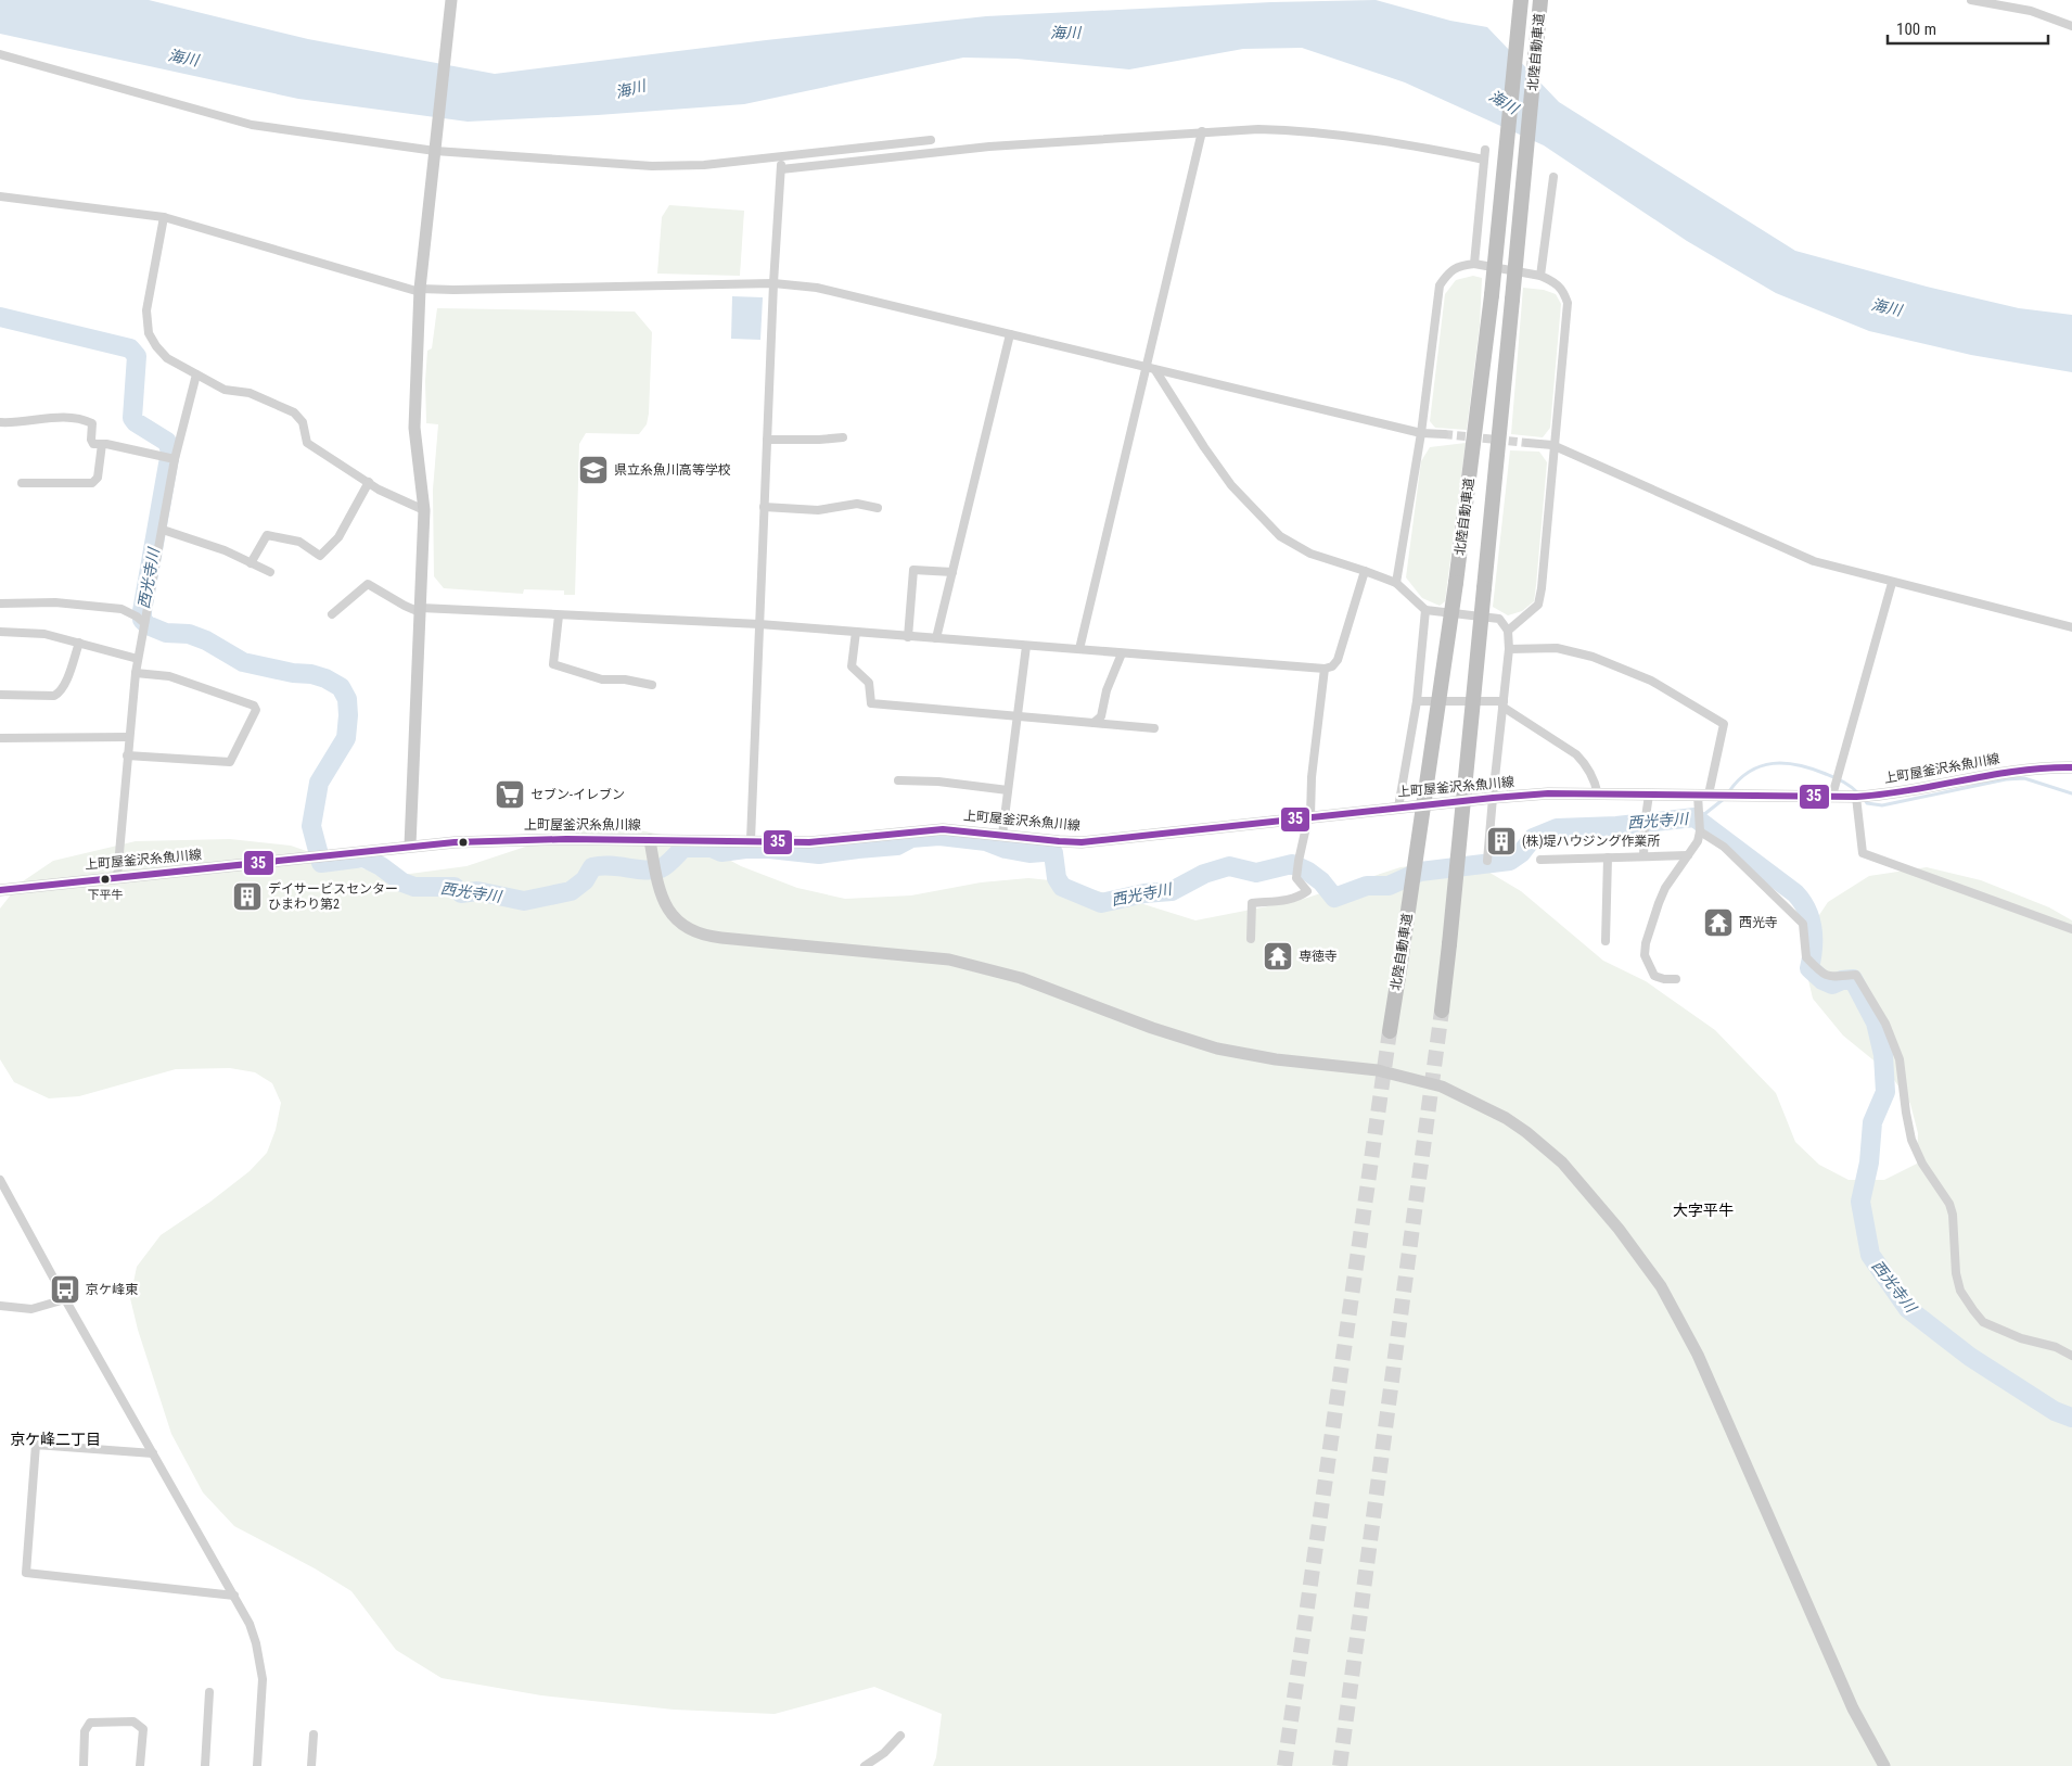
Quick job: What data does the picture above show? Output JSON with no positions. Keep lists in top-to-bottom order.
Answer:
{
  "streets": {
    "highway": ["北陸自動車道"],
    "street": ["上町屋釜沢糸魚川線"]
  },
  "districts": ["大字平牛", "京ケ峰二丁目"],
  "water": ["海川", "西光寺川"],
  "places": {
    "school or university": ["県立糸魚川高等学校"],
    "supermarket": ["セブン-イレブン"],
    "building": ["(株)堤ハウジング作業所", "デイサービスセンター ひまわり第2"],
    "other": ["下平牛"],
    "temple": ["西光寺", "専徳寺"],
    "bus stop": ["京ケ峰東"]
  },
  "lines": ["transit line 35"],
  "scale_bar": "100 m"
}
